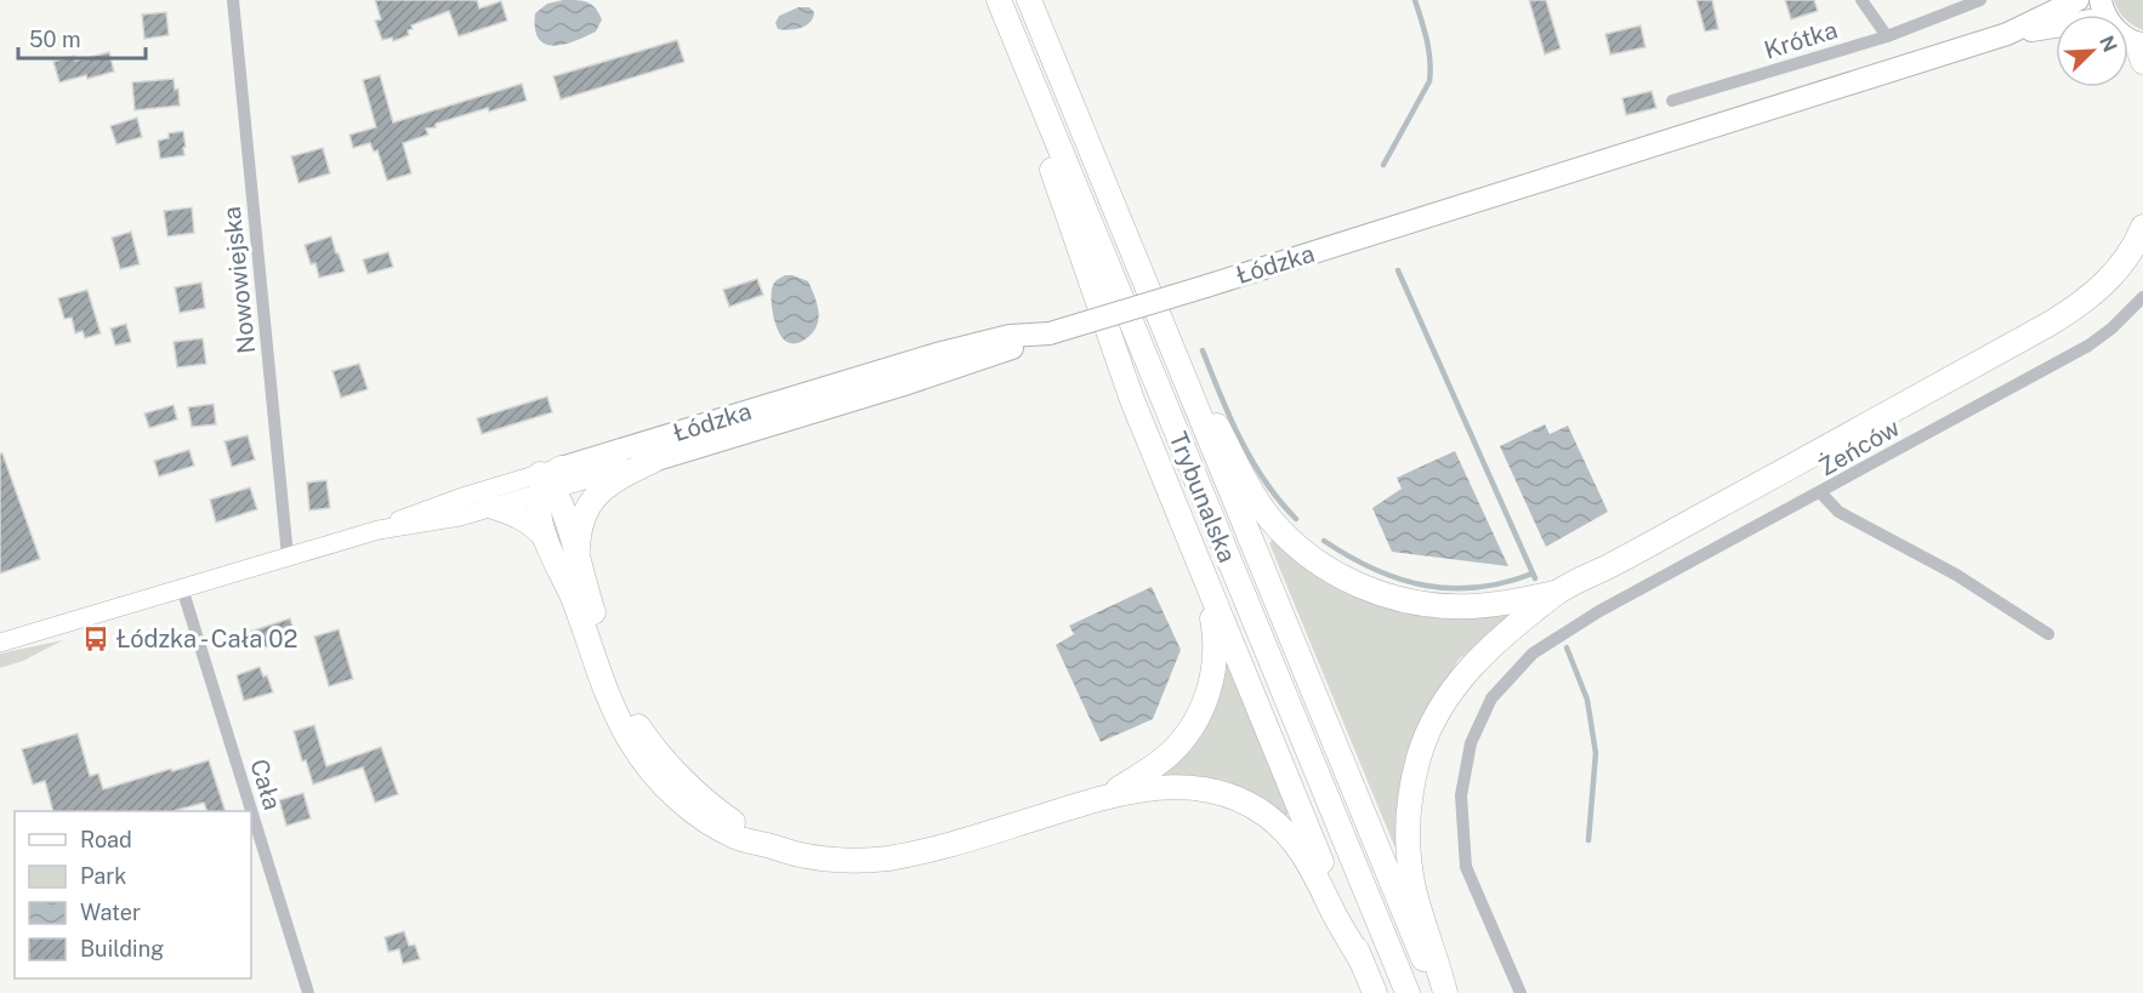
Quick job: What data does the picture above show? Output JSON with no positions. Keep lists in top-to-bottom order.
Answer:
{
  "streets": {
    "highway": ["Trybunalska"],
    "main road": ["Łódzka"],
    "street": [
      "Krótka",
      "Nowowiejska",
      "Żeńców",
      "Cała"
    ]
  },
  "crossings": [
    ["Łódzka", "Nowowiejska"],
    ["Łódzka", "Cała"]
  ],
  "places": {
    "bus stop": ["Łódzka - Cała 02"]
  },
  "legend": [
    "Road",
    "Park",
    "Water",
    "Building"
  ],
  "scale_bar": "50 m",
  "north": "top right"
}
